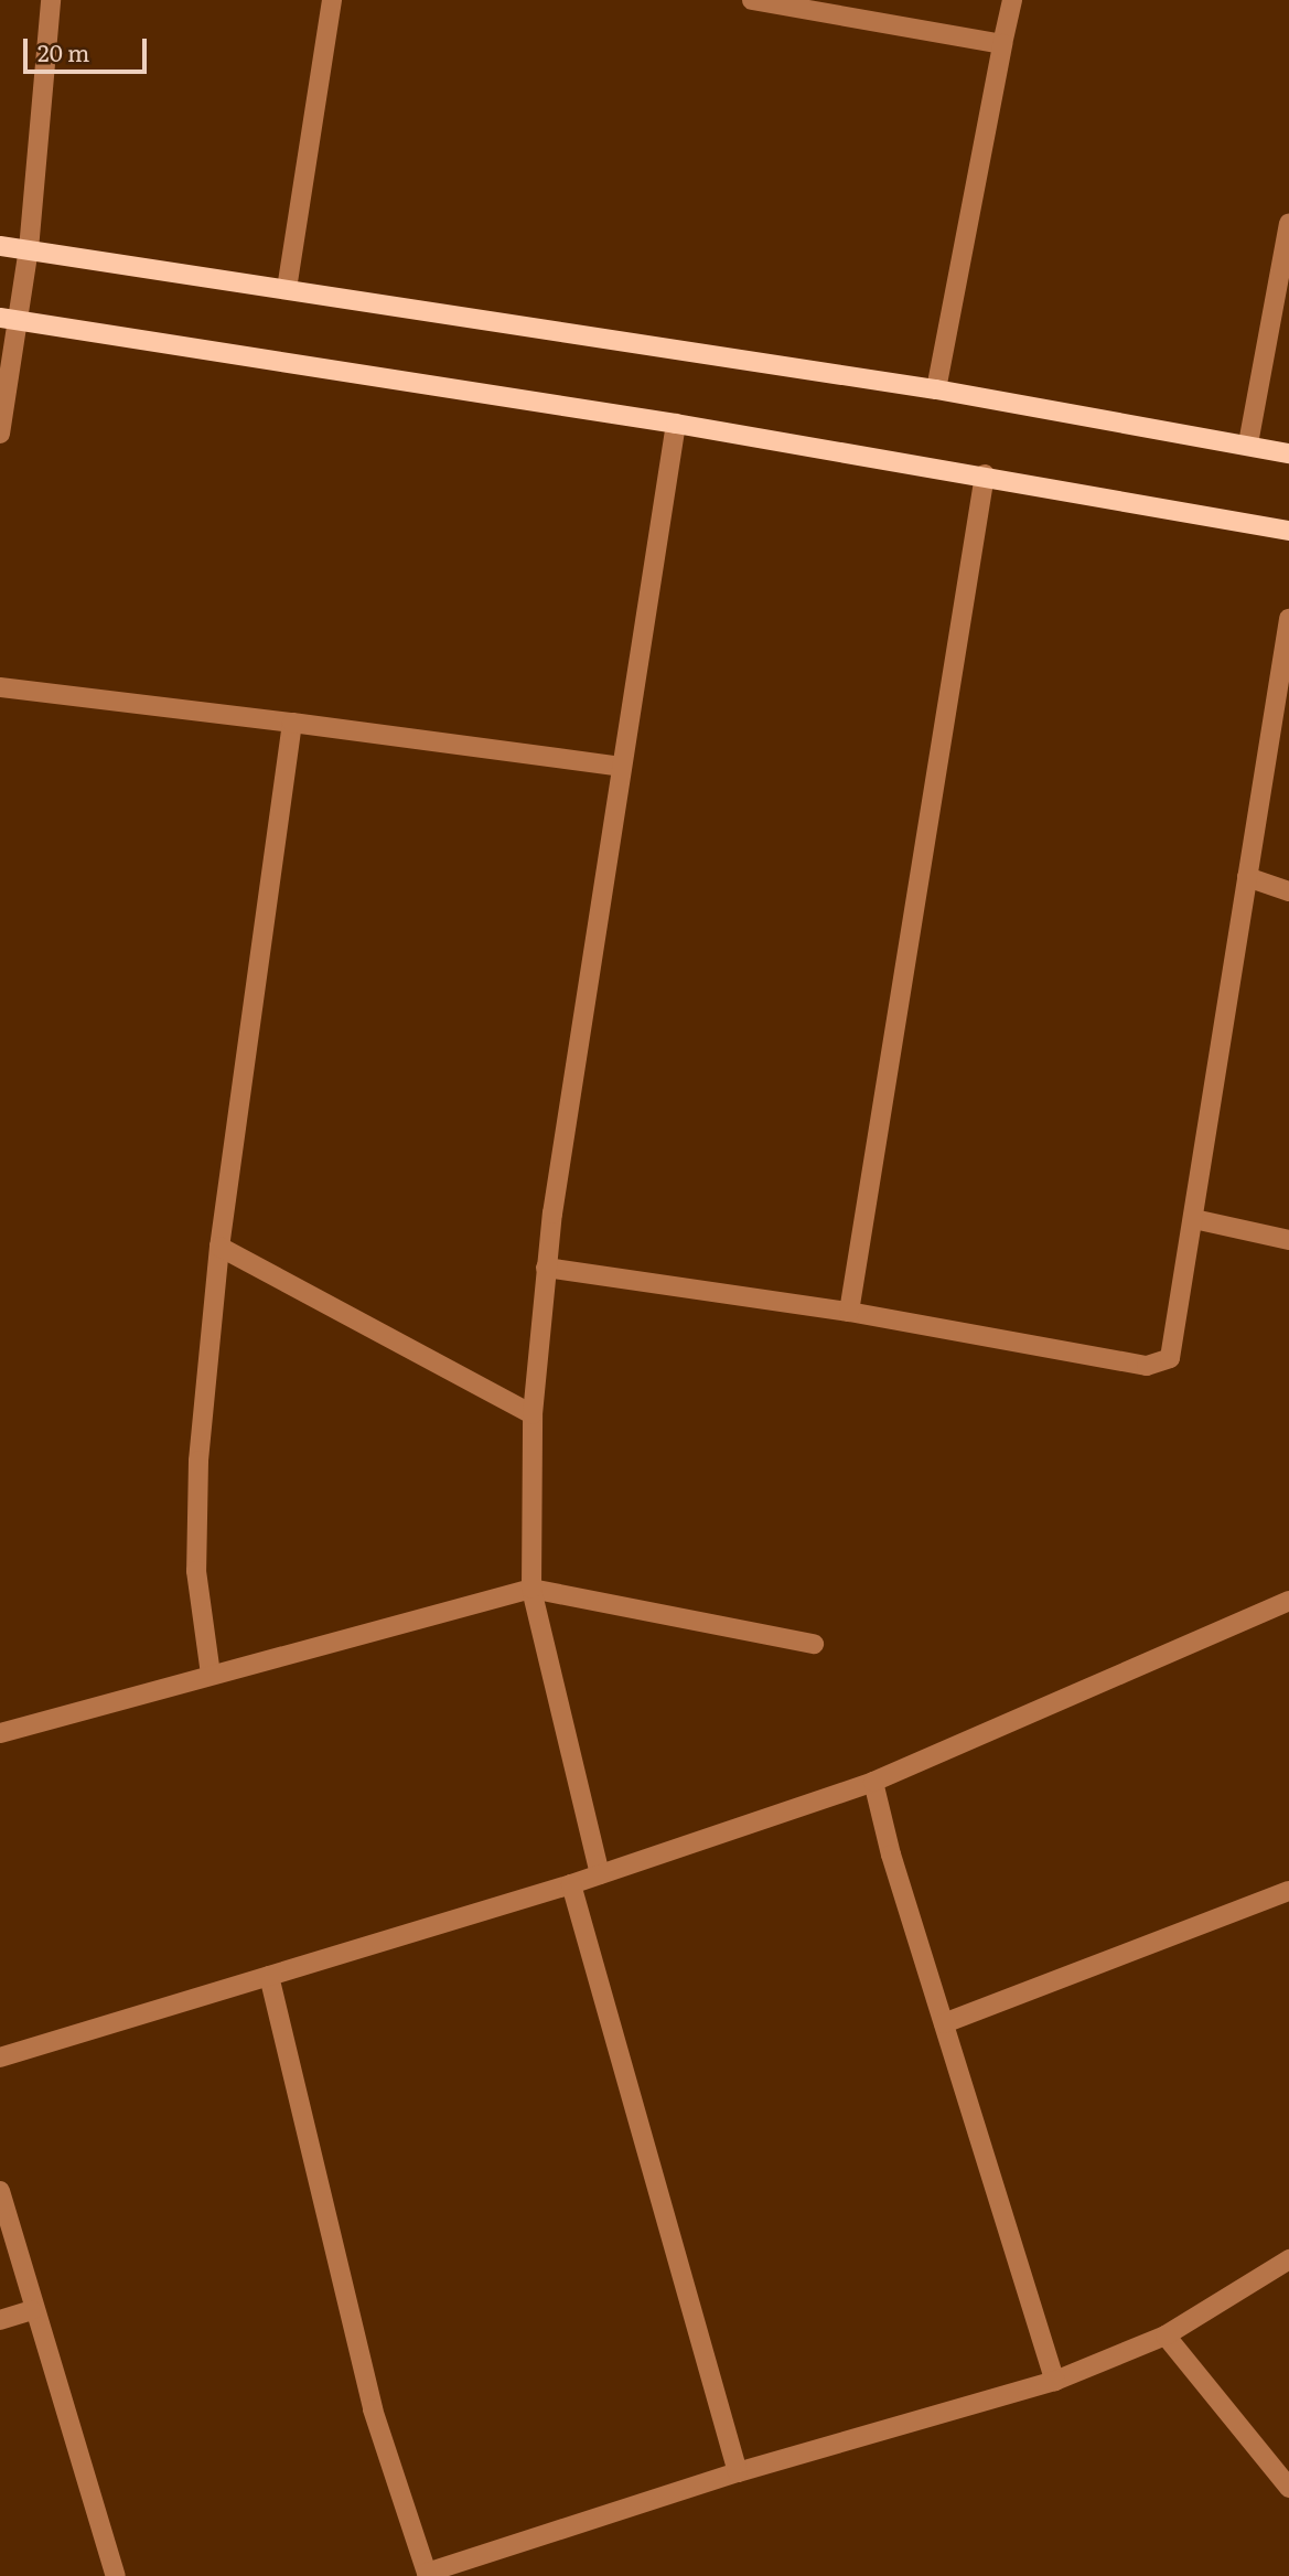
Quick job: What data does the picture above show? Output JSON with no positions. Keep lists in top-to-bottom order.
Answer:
{
  "scale_bar": "20 m"
}
